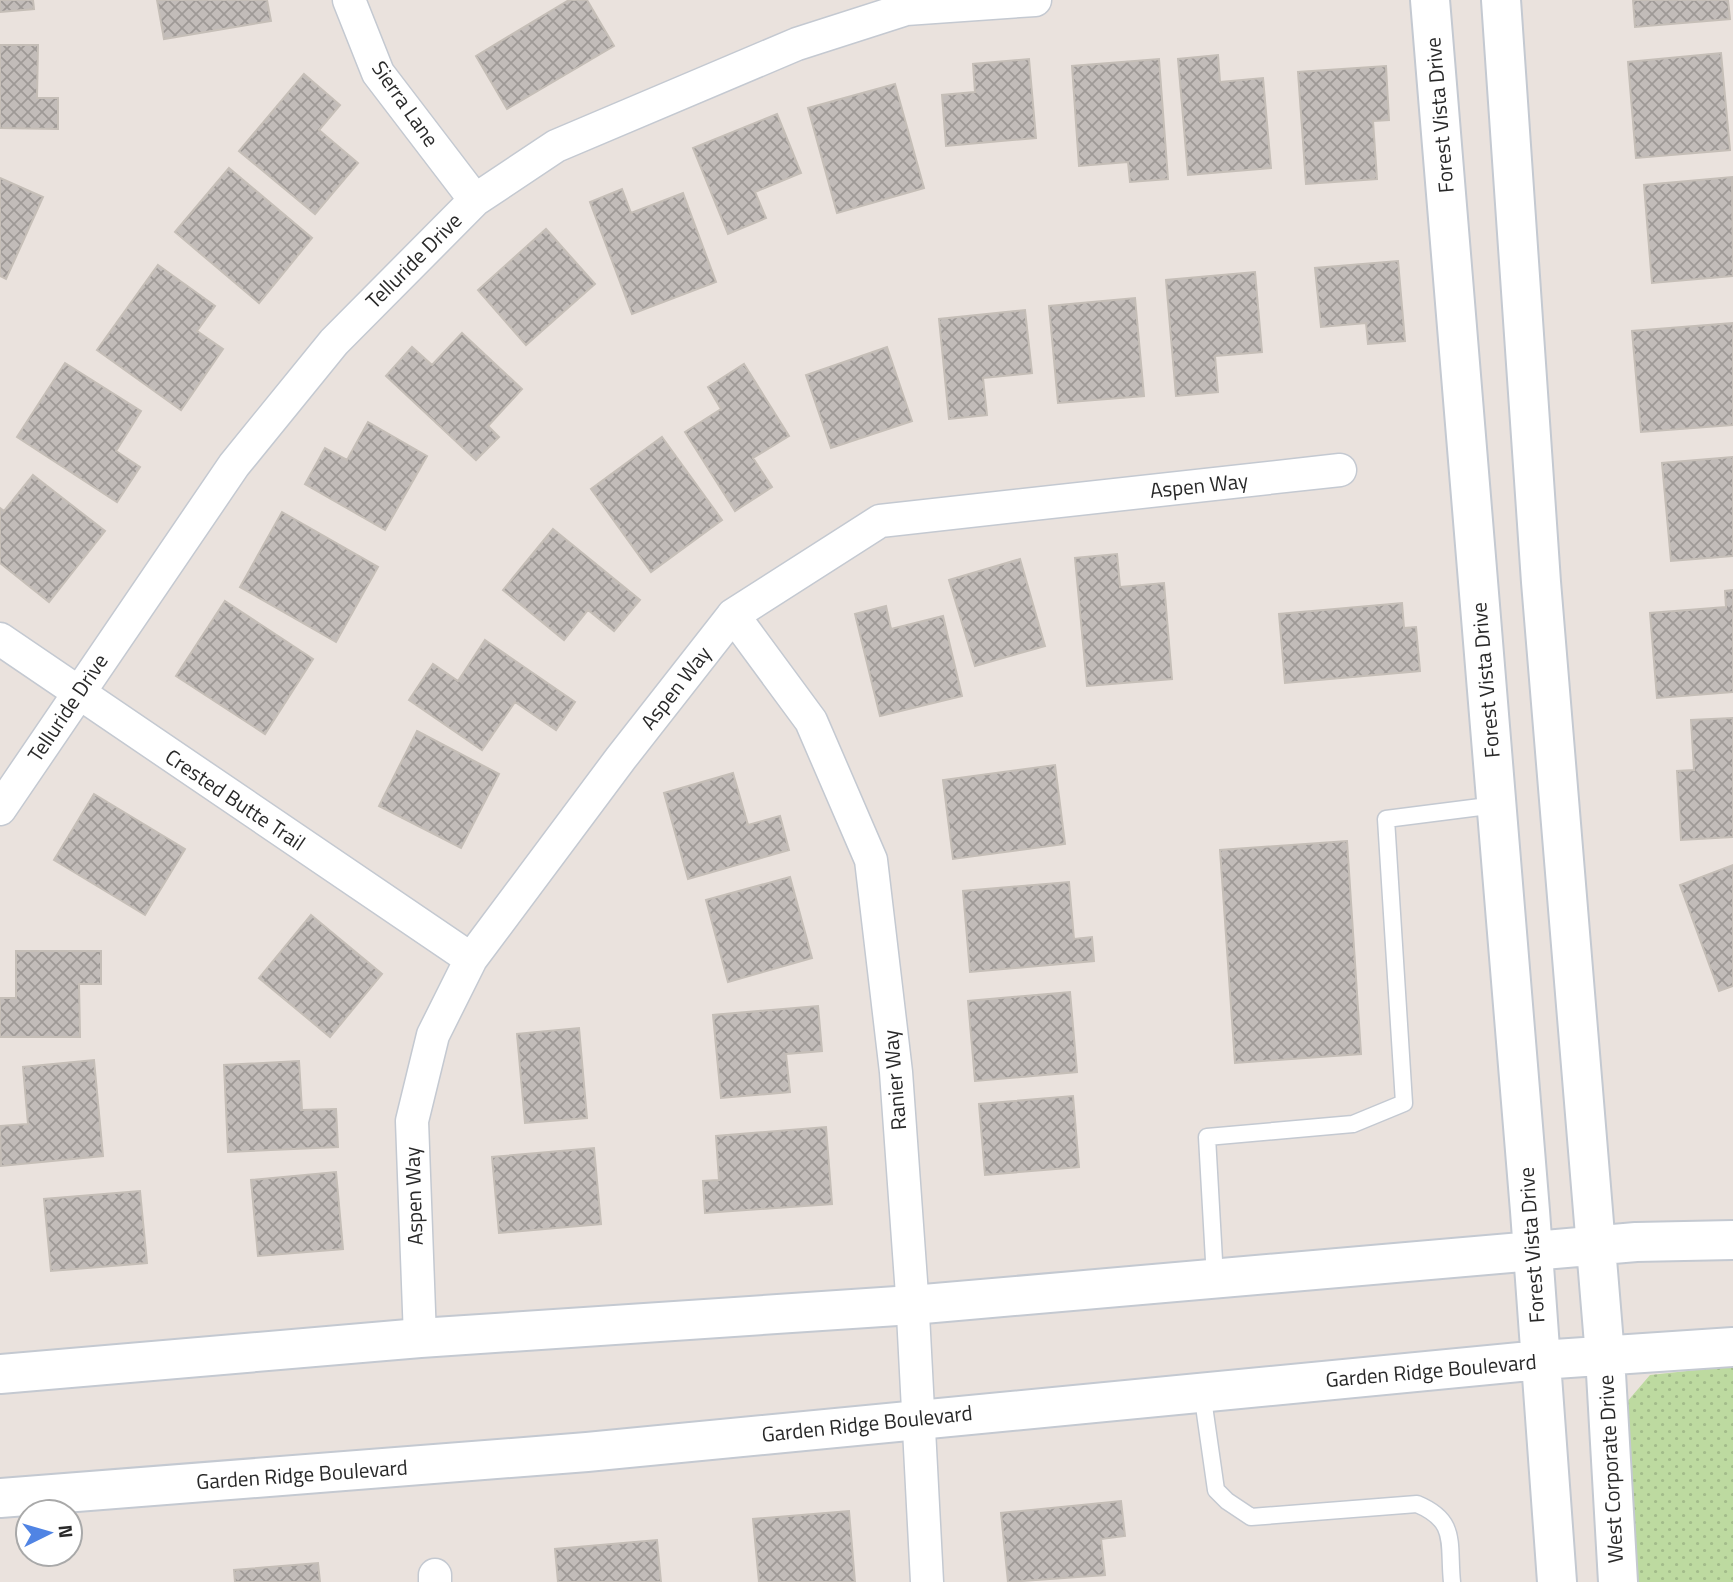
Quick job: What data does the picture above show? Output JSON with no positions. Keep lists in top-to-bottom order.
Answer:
{
  "streets": {
    "main road": ["Forest Vista Drive", "Garden Ridge Boulevard", "West Corporate Drive"],
    "street": [
      "Sierra Lane",
      "Telluride Drive",
      "Aspen Way",
      "Crested Butte Trail",
      "Ranier Way"
    ]
  },
  "crossings": [
    ["Sierra Lane", "Telluride Drive"],
    ["Forest Vista Drive", "Garden Ridge Boulevard"],
    ["Telluride Drive", "Crested Butte Trail"],
    ["Aspen Way", "Crested Butte Trail"],
    ["Aspen Way", "Ranier Way"],
    ["Ranier Way", "Garden Ridge Boulevard"],
    ["Garden Ridge Boulevard", "West Corporate Drive"]
  ],
  "north": "right"
}
